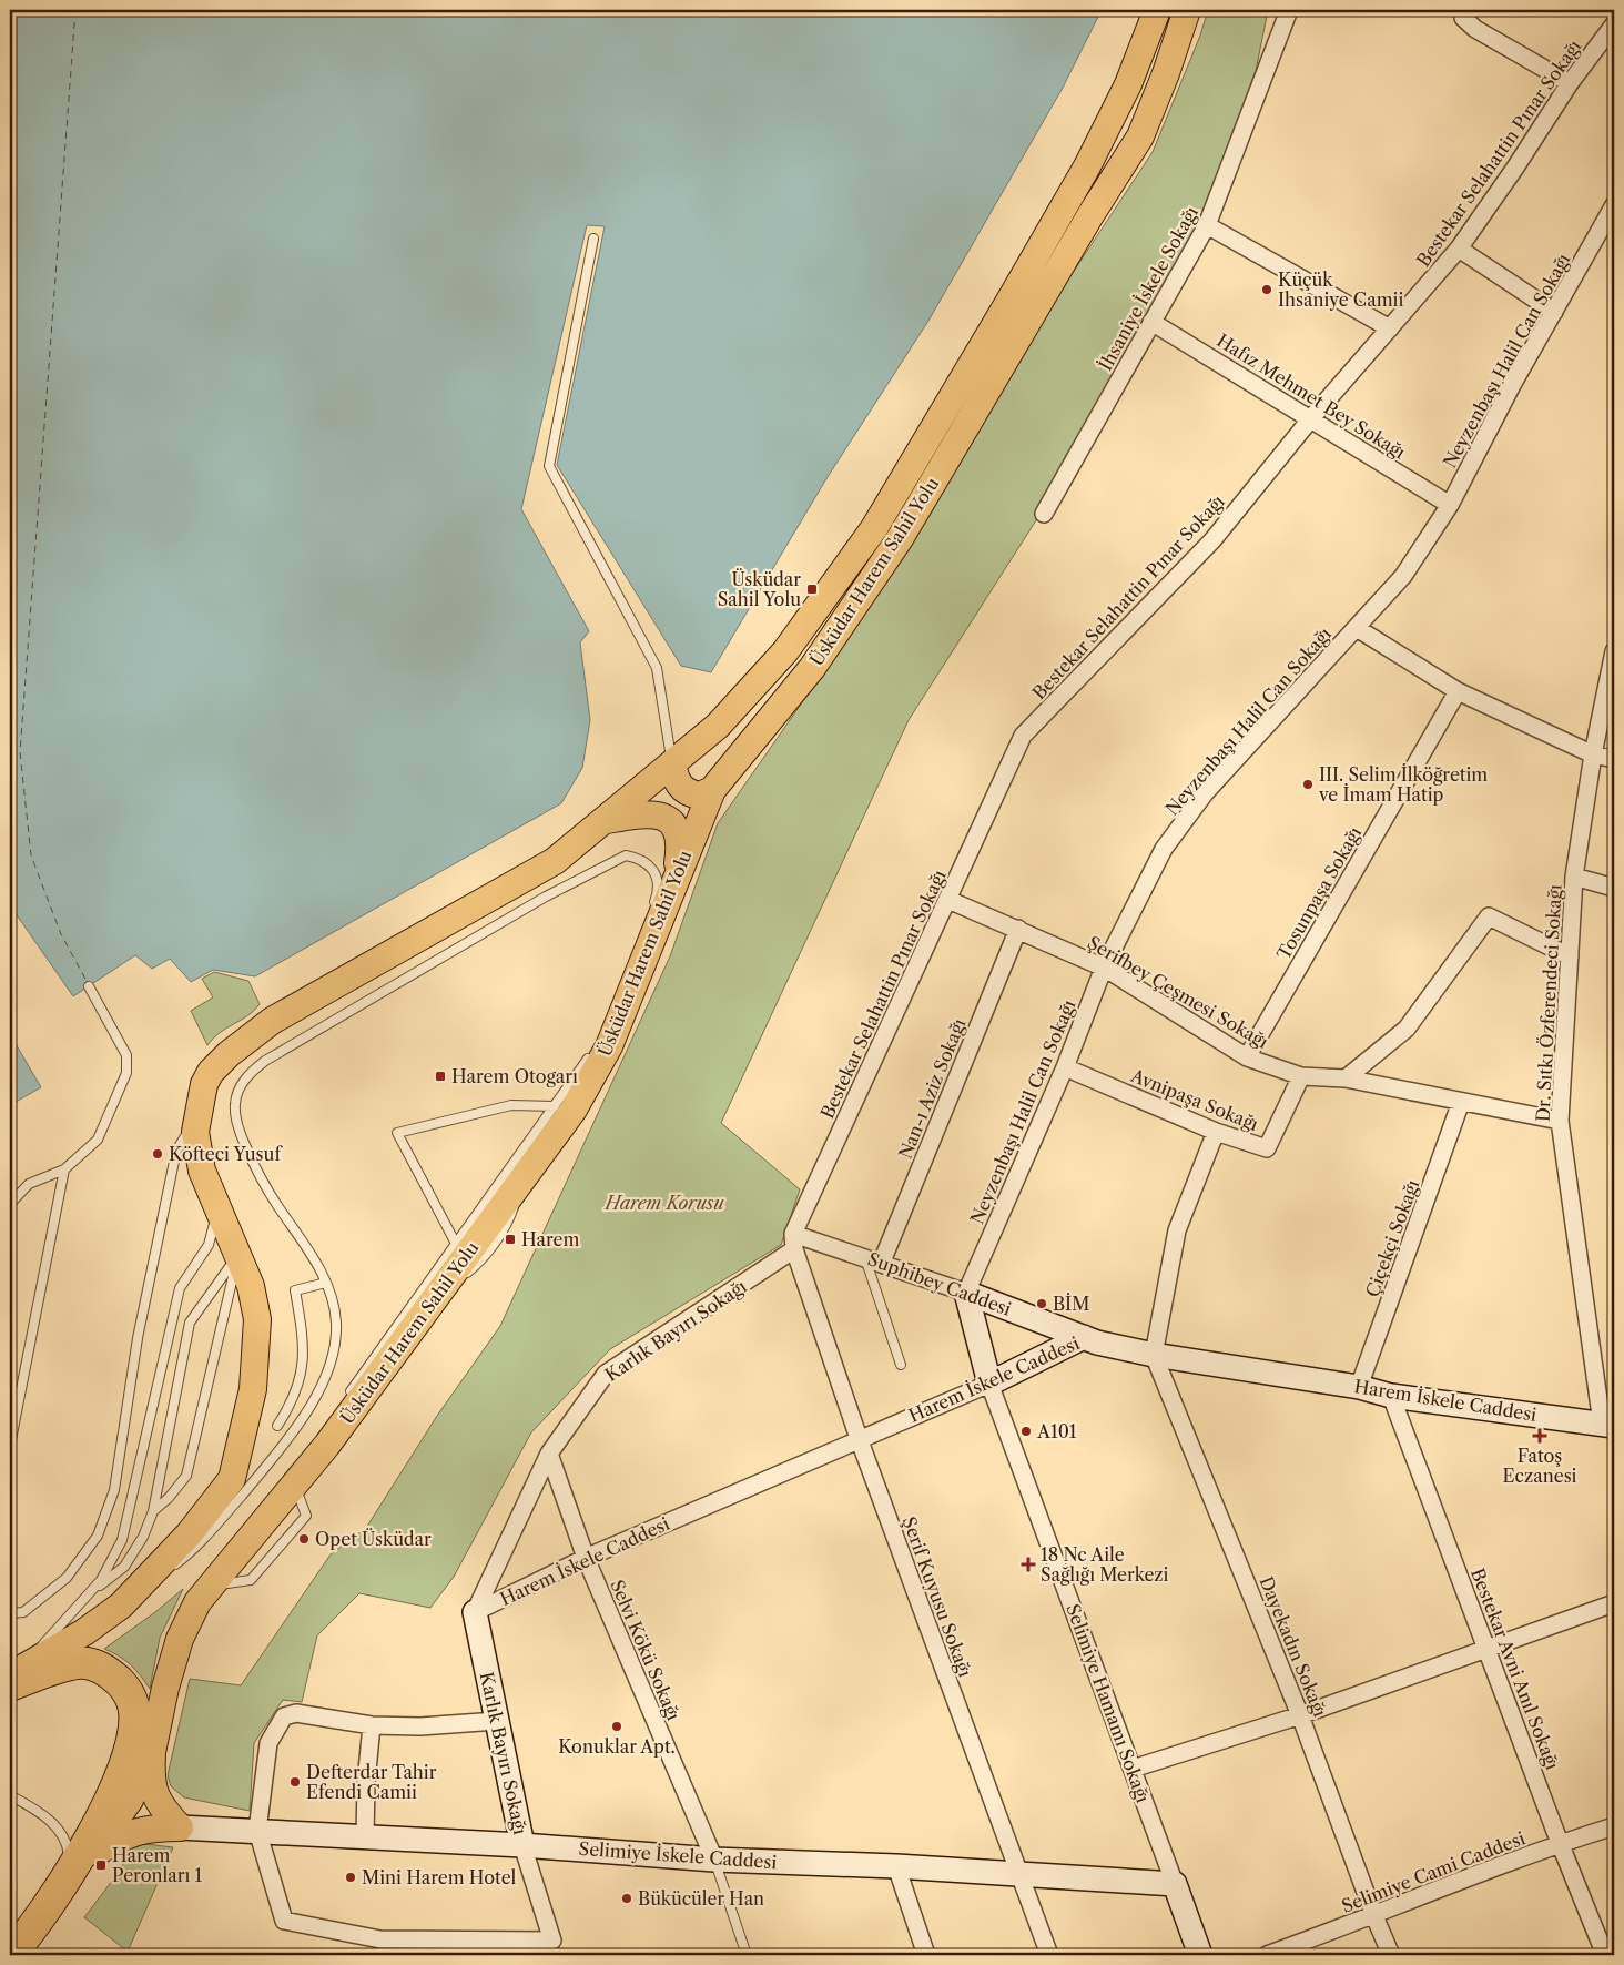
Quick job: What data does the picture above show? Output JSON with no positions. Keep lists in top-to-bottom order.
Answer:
{
  "streets": {
    "main road": ["Üsküdar Harem Sahil Yolu"],
    "street": [
      "Bestekar Selahattin Pınar Sokağı",
      "İhsaniye İskele Sokağı",
      "Neyzenbaşı Halil Can Sokağı",
      "Hafız Mehmet Bey Sokağı",
      "Tosunpaşa Sokağı",
      "Şerifbey Çeşmesi Sokağı",
      "Dr. Sıtkı Özferendeci Sokağı",
      "Nan-ı Aziz Sokağı",
      "Avnipaşa Sokağı",
      "Çiçekçi Sokağı",
      "Suphibey Caddesi",
      "Karlık Bayırı Sokağı",
      "Harem İskele Caddesi",
      "Şerif Kuyusu Sokağı",
      "Dayekadın Sokağı",
      "Selvi Kökü Sokağı",
      "Bestekar Avni Anıl Sokağı",
      "Selimiye Hamamı Sokağı",
      "Selimiye İskele Caddesi",
      "Selimiye Cami Caddesi"
    ]
  },
  "crossings": [
    ["Bestekar Selahattin Pınar Sokağı", "Hafız Mehmet Bey Sokağı"],
    ["Bestekar Selahattin Pınar Sokağı", "Şerifbey Çeşmesi Sokağı"],
    ["Bestekar Selahattin Pınar Sokağı", "Suphibey Caddesi"],
    ["Bestekar Selahattin Pınar Sokağı", "Karlık Bayırı Sokağı"],
    ["Bestekar Selahattin Pınar Sokağı", "Şerif Kuyusu Sokağı"],
    ["İhsaniye İskele Sokağı", "Hafız Mehmet Bey Sokağı"],
    ["Neyzenbaşı Halil Can Sokağı", "Hafız Mehmet Bey Sokağı"],
    ["Neyzenbaşı Halil Can Sokağı", "Şerifbey Çeşmesi Sokağı"],
    ["Neyzenbaşı Halil Can Sokağı", "Avnipaşa Sokağı"],
    ["Neyzenbaşı Halil Can Sokağı", "Suphibey Caddesi"],
    ["Neyzenbaşı Halil Can Sokağı", "Selimiye Hamamı Sokağı"],
    ["Tosunpaşa Sokağı", "Şerifbey Çeşmesi Sokağı"],
    ["Şerifbey Çeşmesi Sokağı", "Dr. Sıtkı Özferendeci Sokağı"],
    ["Şerifbey Çeşmesi Sokağı", "Nan-ı Aziz Sokağı"],
    ["Şerifbey Çeşmesi Sokağı", "Avnipaşa Sokağı"],
    ["Şerifbey Çeşmesi Sokağı", "Çiçekçi Sokağı"],
    ["Dr. Sıtkı Özferendeci Sokağı", "Harem İskele Caddesi"],
    ["Nan-ı Aziz Sokağı", "Suphibey Caddesi"],
    ["Çiçekçi Sokağı", "Harem İskele Caddesi"],
    ["Suphibey Caddesi", "Karlık Bayırı Sokağı"],
    ["Suphibey Caddesi", "Harem İskele Caddesi"],
    ["Suphibey Caddesi", "Şerif Kuyusu Sokağı"],
    ["Suphibey Caddesi", "Selimiye Hamamı Sokağı"],
    ["Karlık Bayırı Sokağı", "Harem İskele Caddesi"],
    ["Karlık Bayırı Sokağı", "Şerif Kuyusu Sokağı"],
    ["Karlık Bayırı Sokağı", "Selvi Kökü Sokağı"],
    ["Karlık Bayırı Sokağı", "Selimiye İskele Caddesi"],
    ["Harem İskele Caddesi", "Şerif Kuyusu Sokağı"],
    ["Harem İskele Caddesi", "Dayekadın Sokağı"],
    ["Harem İskele Caddesi", "Selvi Kökü Sokağı"],
    ["Harem İskele Caddesi", "Bestekar Avni Anıl Sokağı"],
    ["Harem İskele Caddesi", "Selimiye Hamamı Sokağı"],
    ["Şerif Kuyusu Sokağı", "Selimiye İskele Caddesi"],
    ["Dayekadın Sokağı", "Selimiye Cami Caddesi"],
    ["Selvi Kökü Sokağı", "Selimiye İskele Caddesi"],
    ["Bestekar Avni Anıl Sokağı", "Selimiye Cami Caddesi"],
    ["Selimiye Hamamı Sokağı", "Selimiye İskele Caddesi"]
  ],
  "parks": ["Harem Korusu"],
  "places": {
    "other": [
      "Küçük Ihsaniye Camii",
      "III. Selim İlköğretim ve İmam Hatip",
      "Köfteci Yusuf",
      "BİM",
      "A101",
      "Opet Üsküdar",
      "Konuklar Apt.",
      "Defterdar Tahir Efendi Camii",
      "Mini Harem Hotel",
      "Bükücüler Han"
    ],
    "transit": [
      "Üsküdar Sahil Yolu",
      "Harem Otogarı",
      "Harem",
      "Harem Peronları 1"
    ],
    "health": ["Fatoş Eczanesi", "18 Nc Aile Sağlığı Merkezi"]
  }
}
